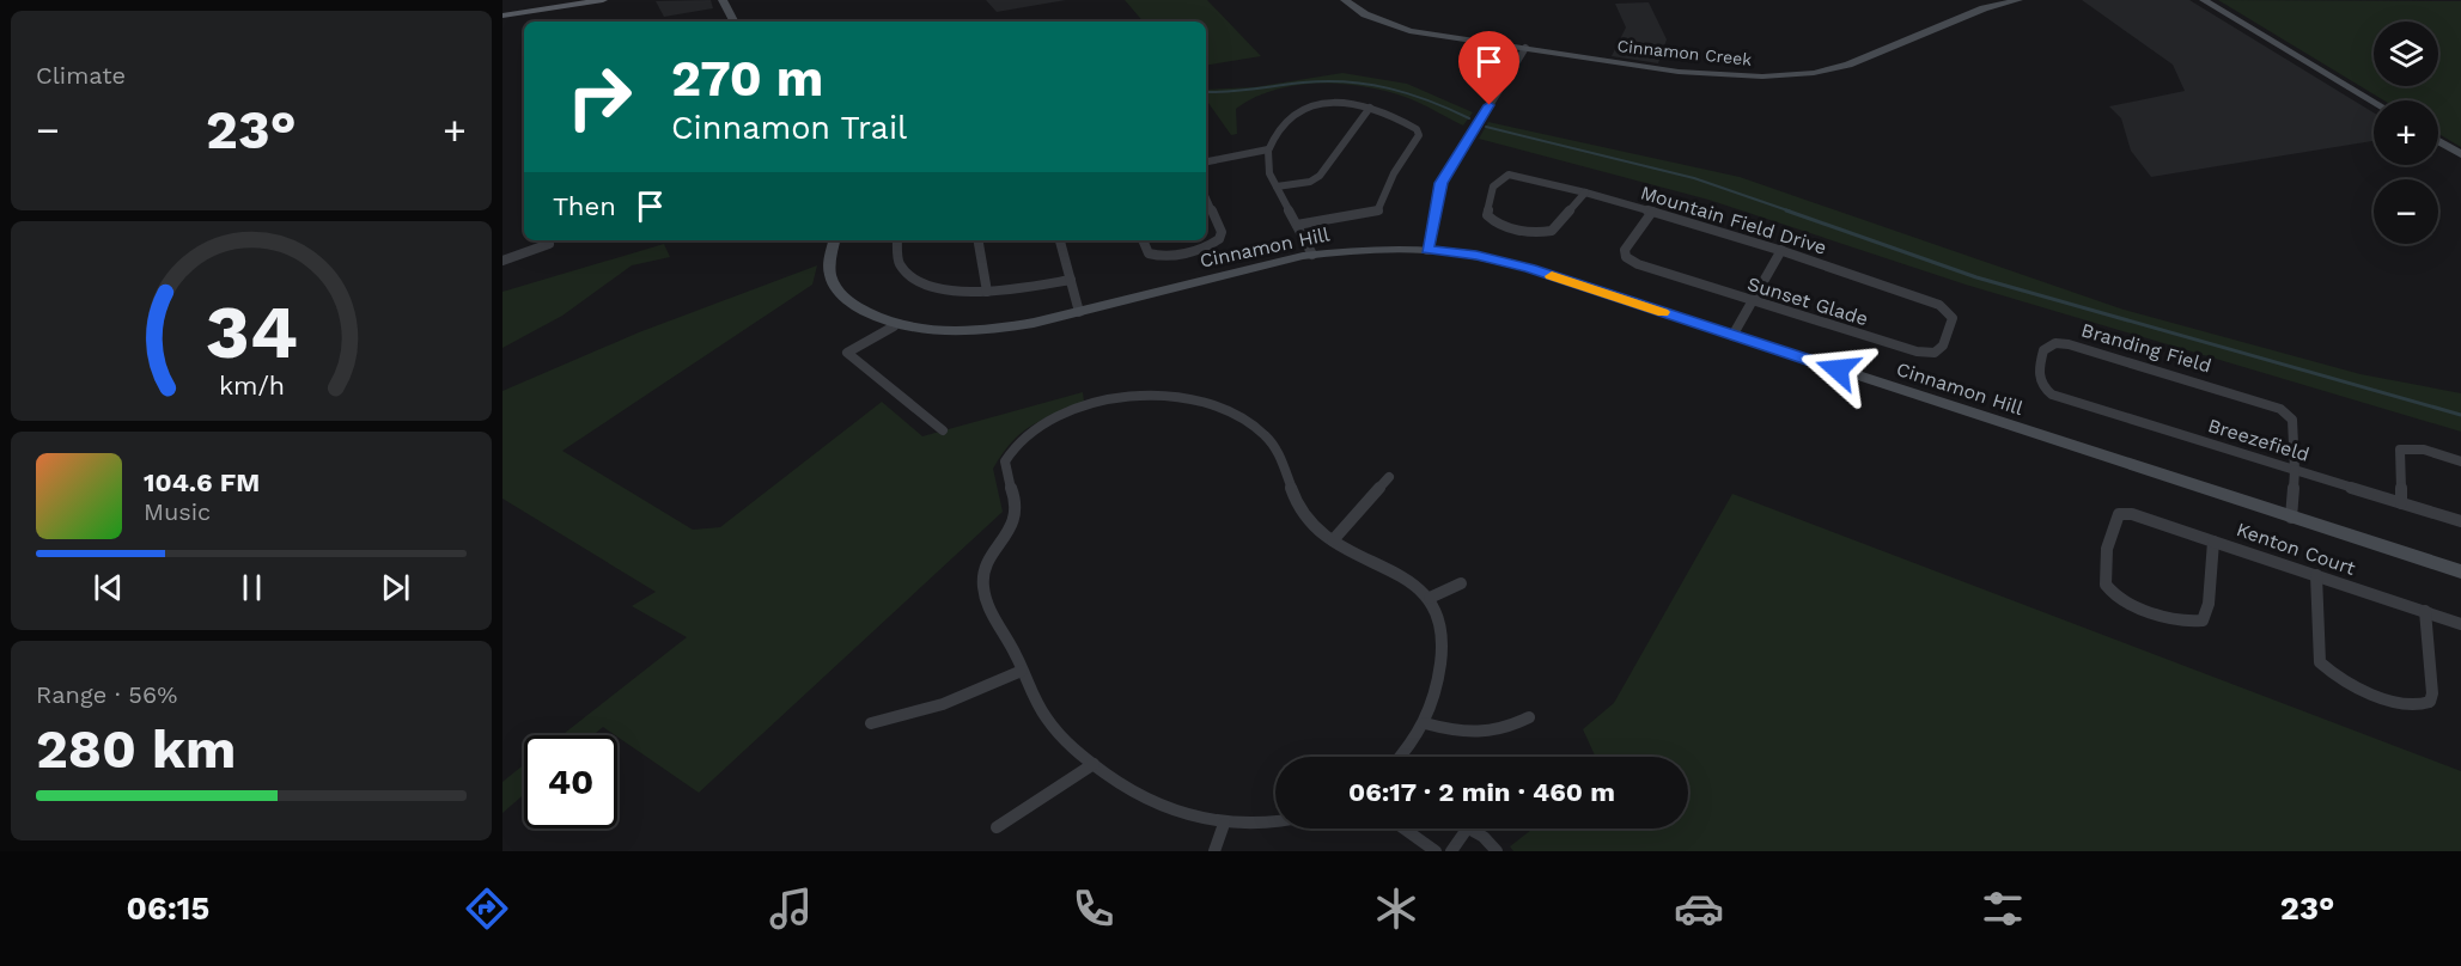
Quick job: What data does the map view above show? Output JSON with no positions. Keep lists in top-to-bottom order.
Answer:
{
  "streets": {
    "street": [
      "Cinnamon Creek",
      "Mountain Field Drive",
      "Cinnamon Hill",
      "Sunset Glade",
      "Branding Field",
      "Breezefield",
      "Kenton Court"
    ]
  },
  "crossings": [
    ["Mountain Field Drive", "Sunset Glade"],
    ["Branding Field", "Breezefield"]
  ],
  "page": {
    "tile": [
      "Climate",
      ["Range · 56%", "280 km"]
    ],
    "map_buttons": ["+", "−"],
    "turn": ["270 m", "Cinnamon Trail"],
    "heat": ["−", "23°", "+"],
    "then": "Then",
    "song": ["104.6 FM", "Music"],
    "limit": "40",
    "trip": "06:17 · 2 min · 460 m",
    "tabs": ["06:15", "23°"],
    "gauge": ["34", "km/h"]
  }
}
